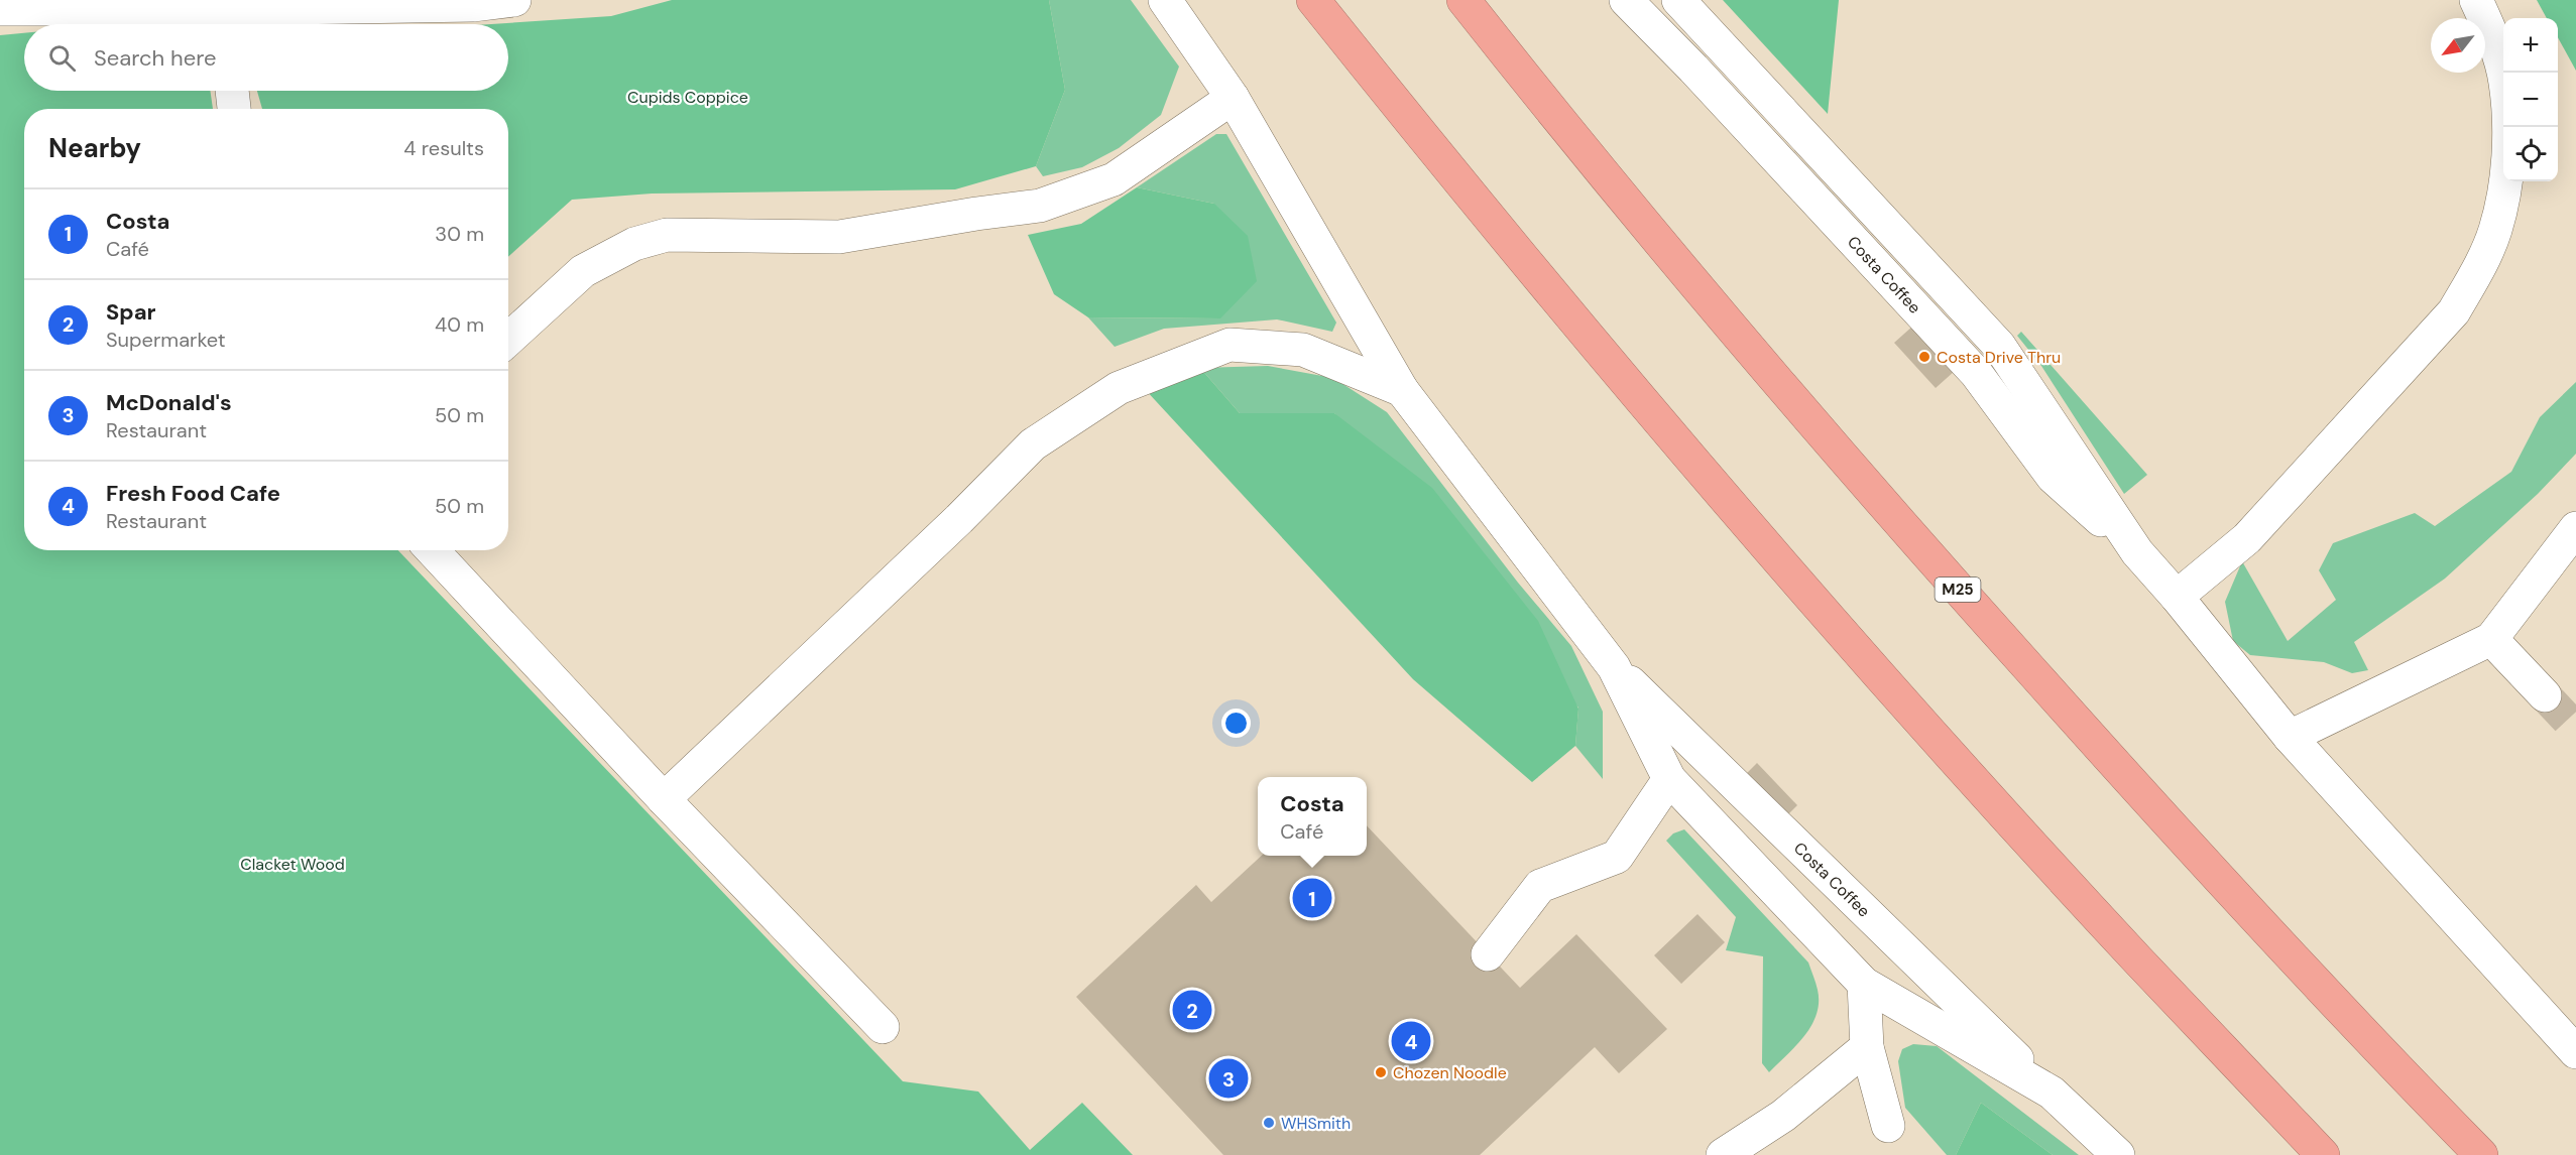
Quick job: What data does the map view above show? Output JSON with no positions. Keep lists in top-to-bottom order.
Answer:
{
  "streets": {
    "highway": ["M25"],
    "street": ["Costa Coffee"]
  },
  "parks": ["Cupids Coppice", "Clacket Wood"],
  "places": ["Costa Drive Thru", "Chozen Noodle", "WHSmith"],
  "north": "bottom left",
  "page": {
    "map_buttons": ["+", "−"],
    "search": "Search here",
    "heading": ["Nearby", "4 results"],
    "list": [
      {
        "mark": "1",
        "name": "Costa",
        "note": "Café",
        "value": "30 m"
      },
      {
        "mark": "2",
        "name": "Spar",
        "note": "Supermarket",
        "value": "40 m"
      },
      {
        "mark": "3",
        "name": "McDonald's",
        "note": "Restaurant",
        "value": "50 m"
      },
      {
        "mark": "4",
        "name": "Fresh Food Cafe",
        "note": "Restaurant",
        "value": "50 m"
      }
    ],
    "popup": ["Costa", "Café"],
    "pins": [
      "1",
      "2",
      "4",
      "3"
    ]
  }
}
